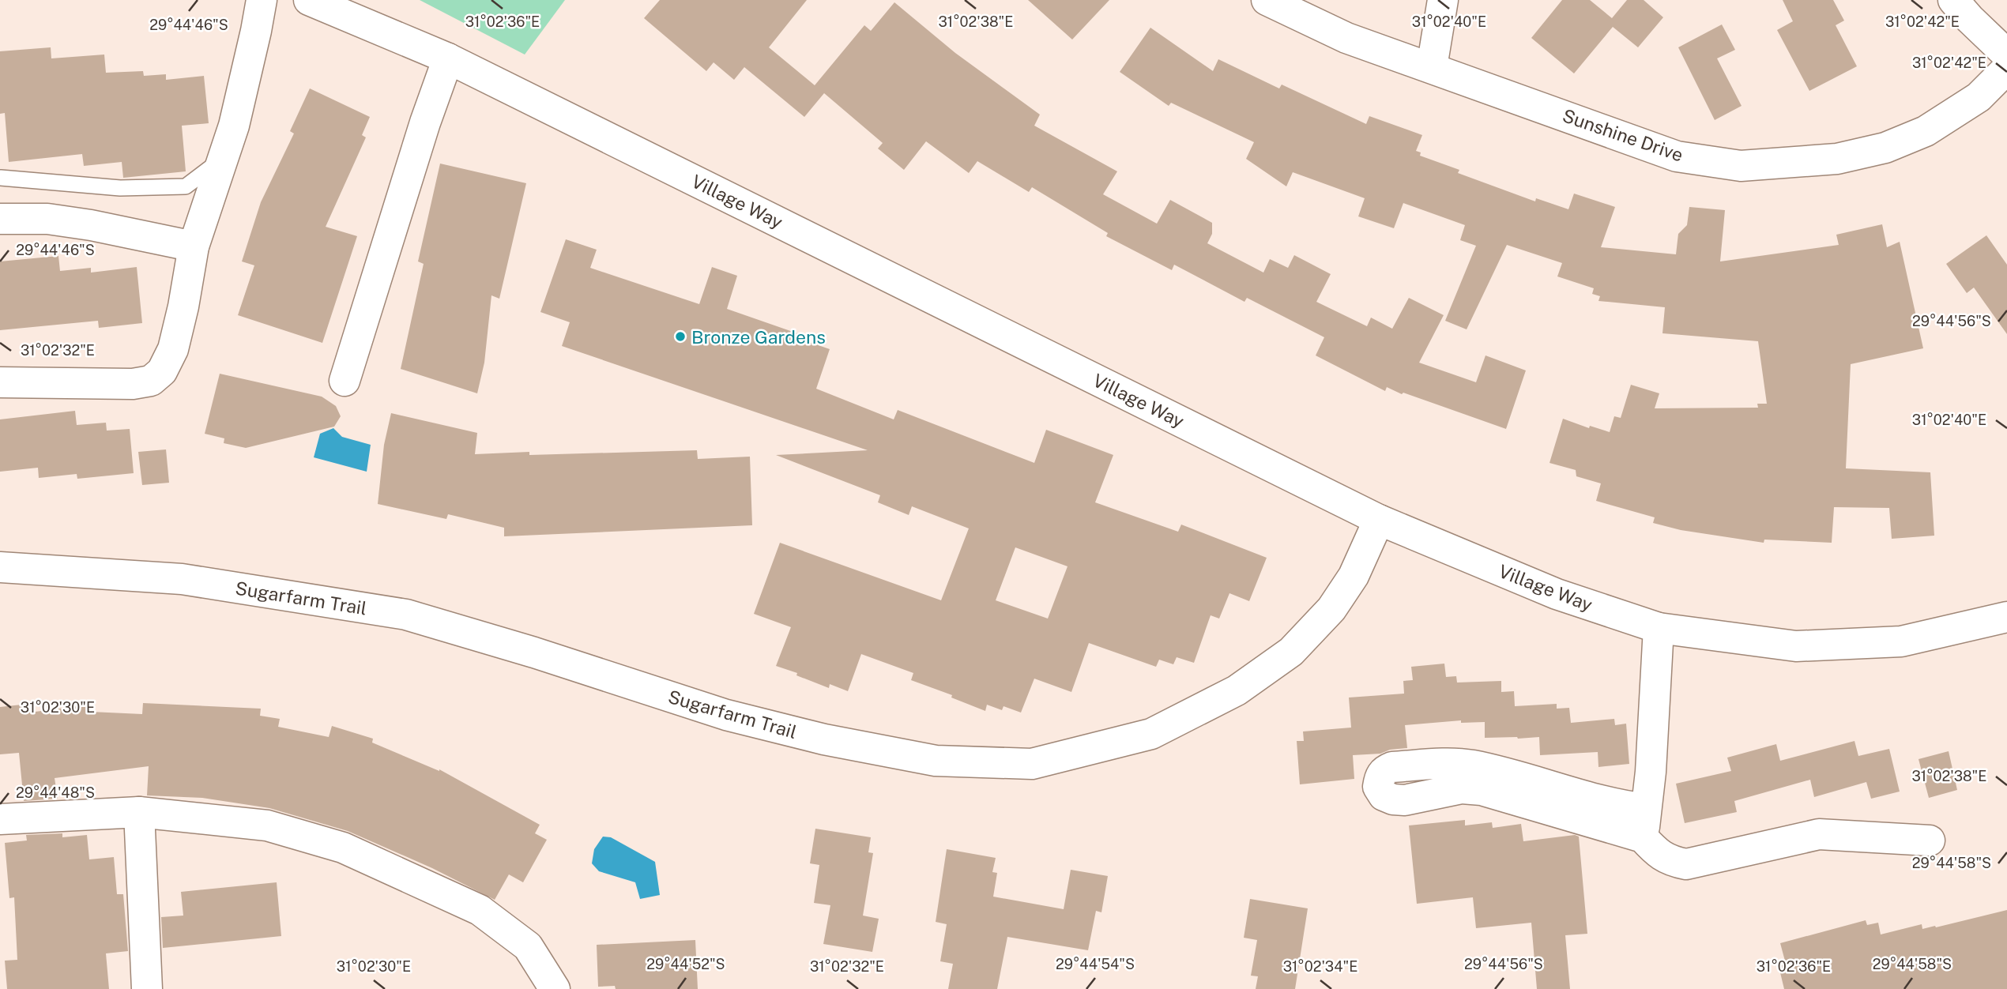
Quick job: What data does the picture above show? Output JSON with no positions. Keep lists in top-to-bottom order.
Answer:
{
  "streets": {
    "street": ["Sunshine Drive", "Village Way", "Sugarfarm Trail"]
  },
  "crossings": [
    ["Village Way", "Sugarfarm Trail"]
  ],
  "places": ["Bronze Gardens"],
  "coordinates": [
    "31°02'36\"E",
    "31°02'38\"E",
    "31°02'40\"E",
    "31°02'42\"E",
    "29°44'46\"S",
    "29°44'56\"S",
    "31°02'32\"E",
    "31°02'30\"E",
    "29°44'48\"S",
    "29°44'58\"S",
    "29°44'52\"S",
    "29°44'54\"S",
    "31°02'34\"E"
  ]
}
